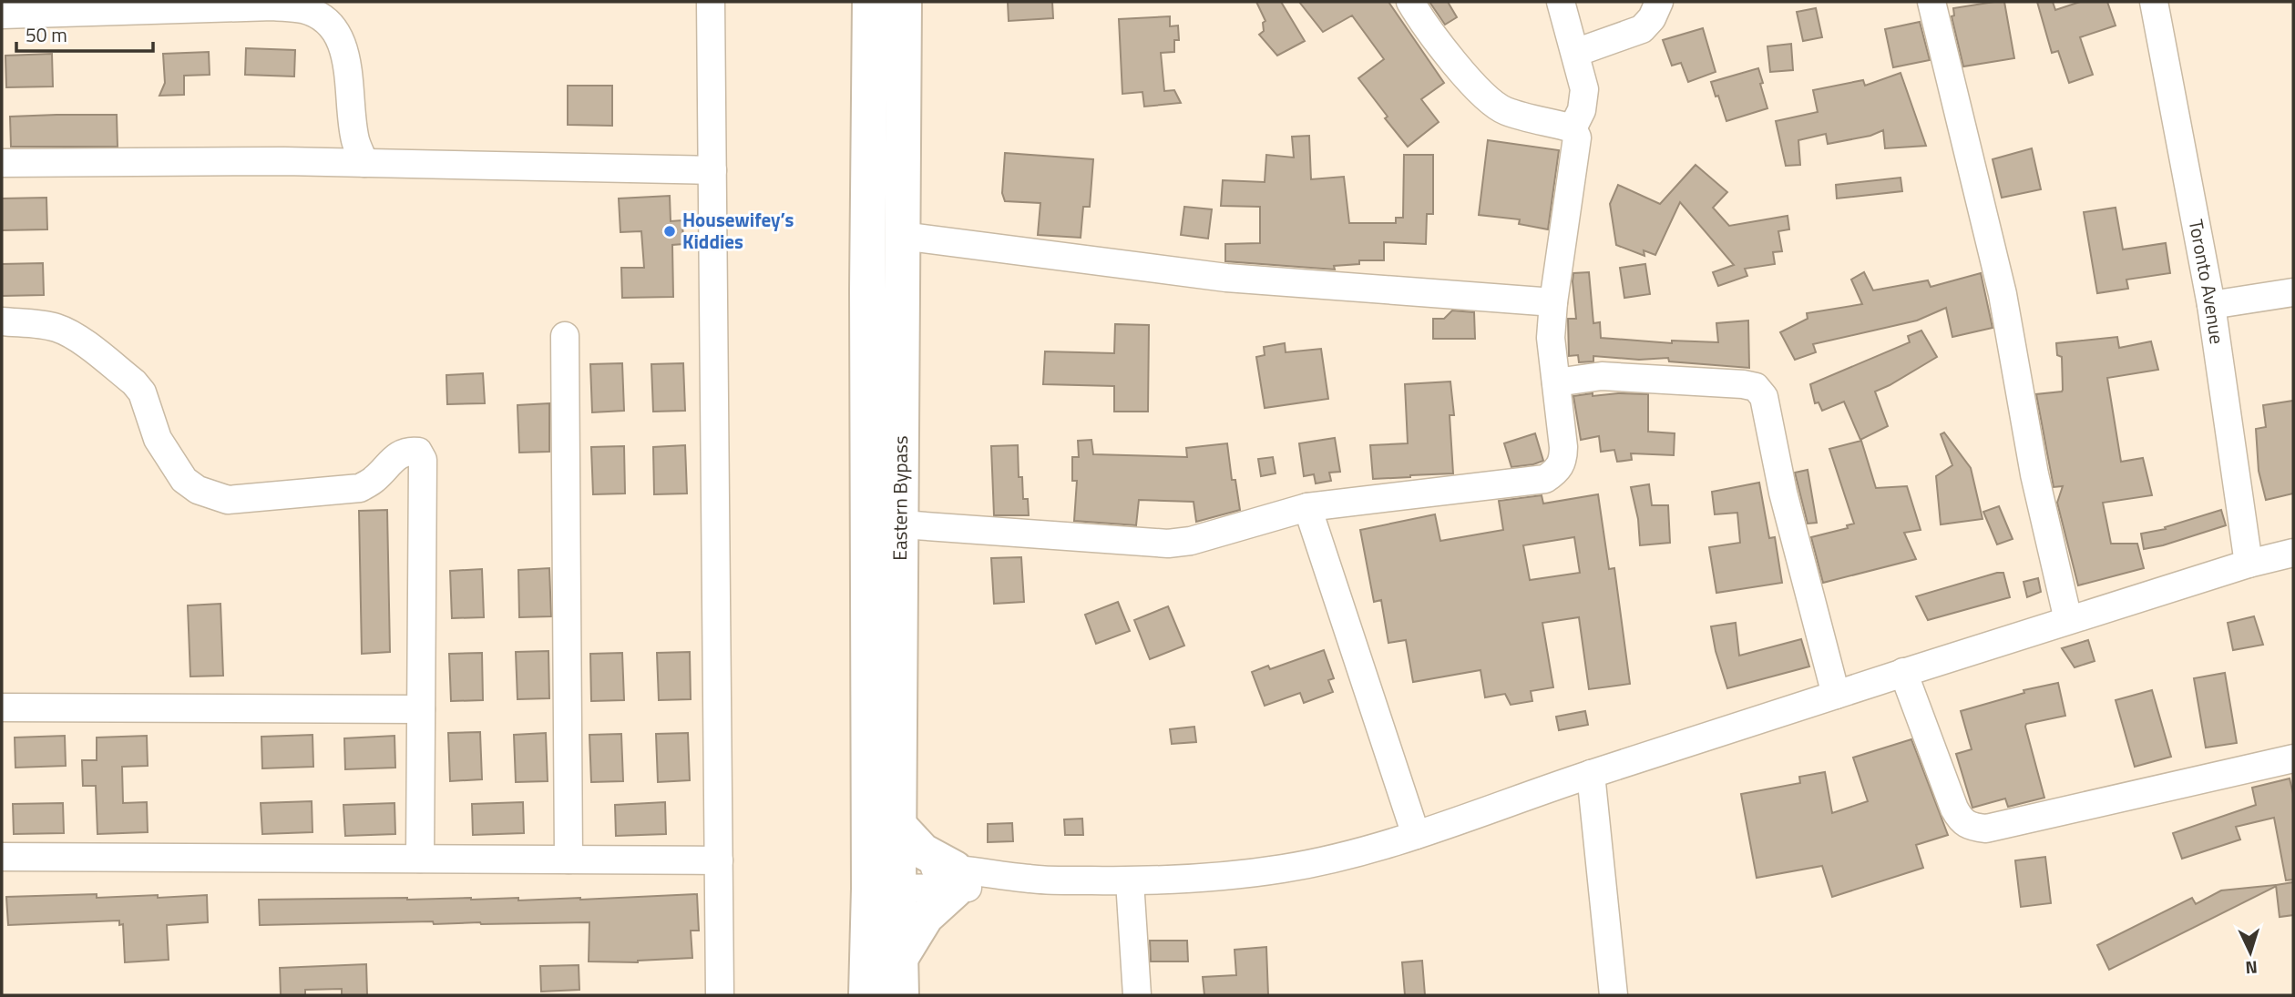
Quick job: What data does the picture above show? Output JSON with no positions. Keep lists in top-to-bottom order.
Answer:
{
  "streets": {
    "main road": ["Eastern Bypass"],
    "street": ["Toronto Avenue"]
  },
  "places": ["Housewifey’s Kiddies"],
  "scale_bar": "50 m",
  "north": "bottom"
}
